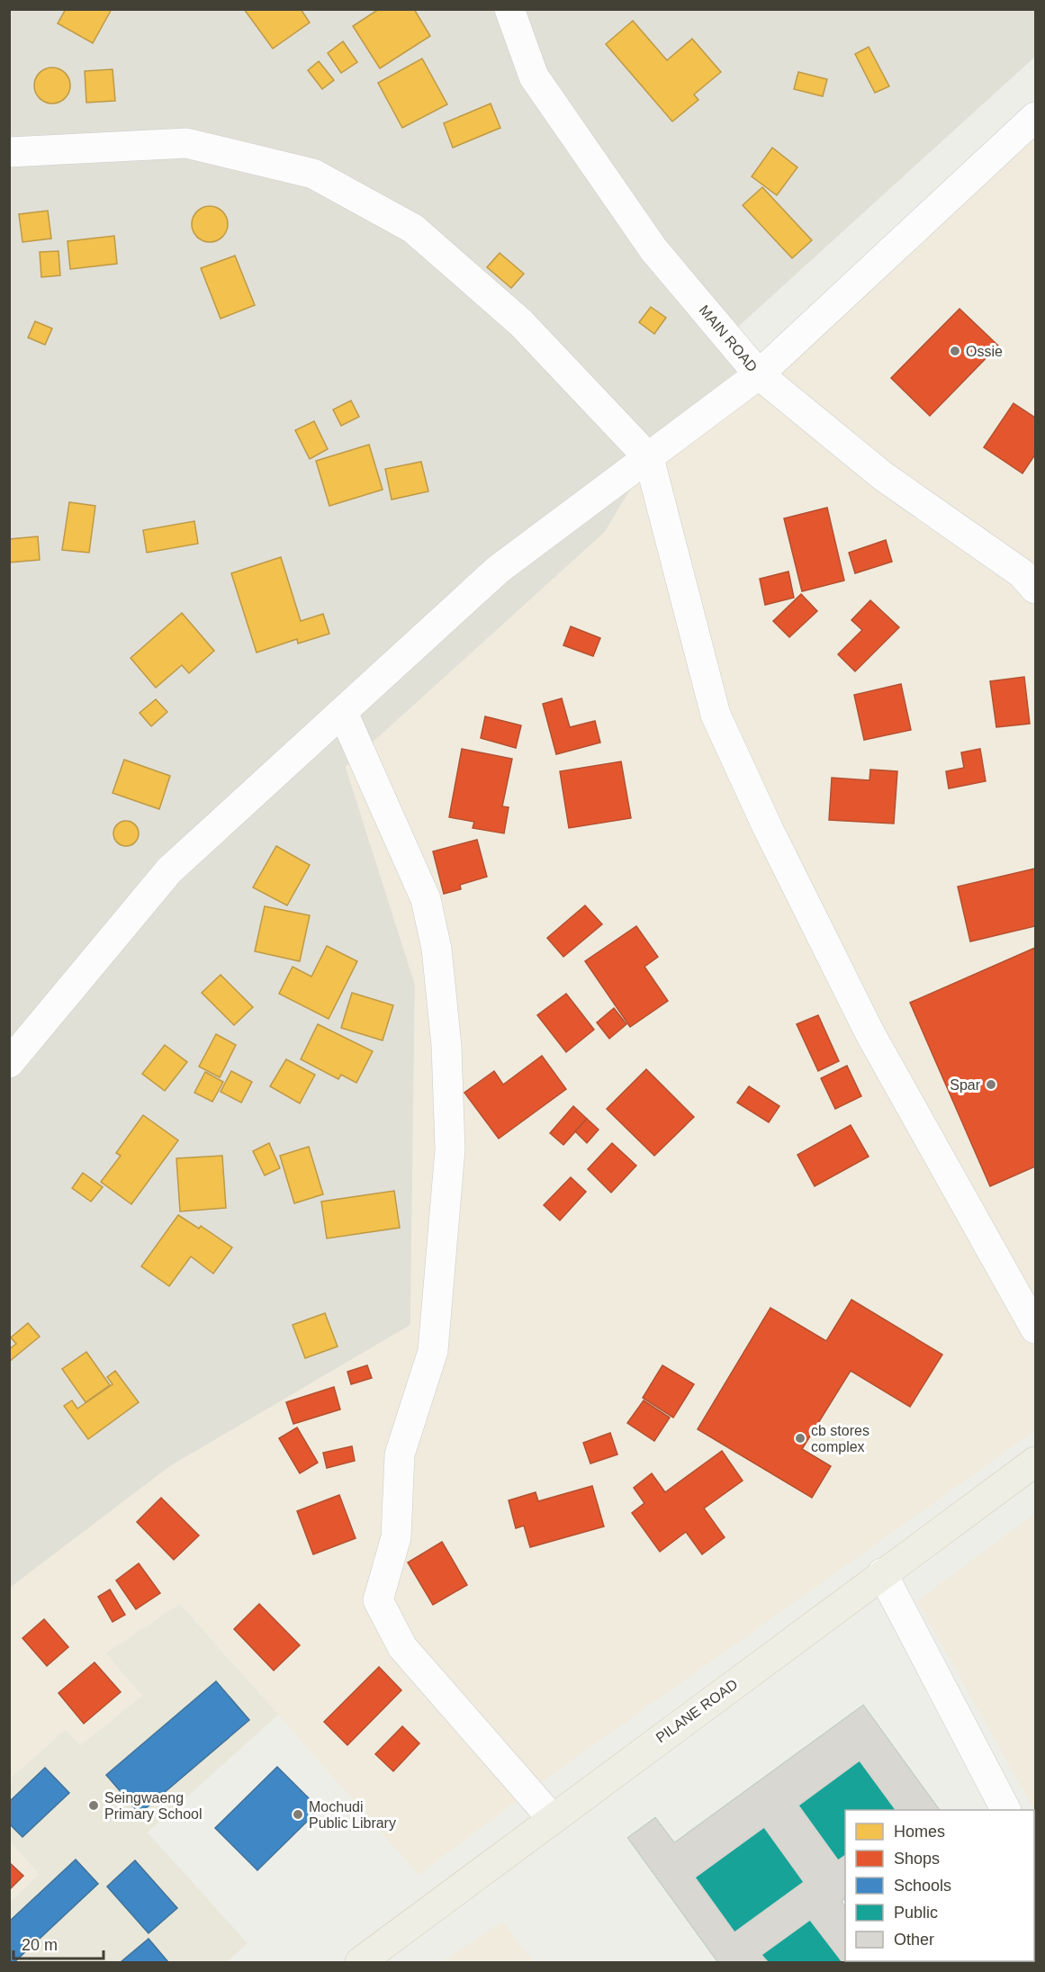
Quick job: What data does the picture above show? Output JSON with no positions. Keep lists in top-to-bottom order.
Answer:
{
  "streets": {
    "main road": ["PILANE ROAD"],
    "street": ["MAIN ROAD"]
  },
  "places": [
    "Ossie",
    "Spar",
    "cb stores complex",
    "Seingwaeng Primary School",
    "Mochudi Public Library"
  ],
  "legend": [
    "Homes",
    "Shops",
    "Schools",
    "Public",
    "Other"
  ],
  "scale_bar": "20 m"
}
